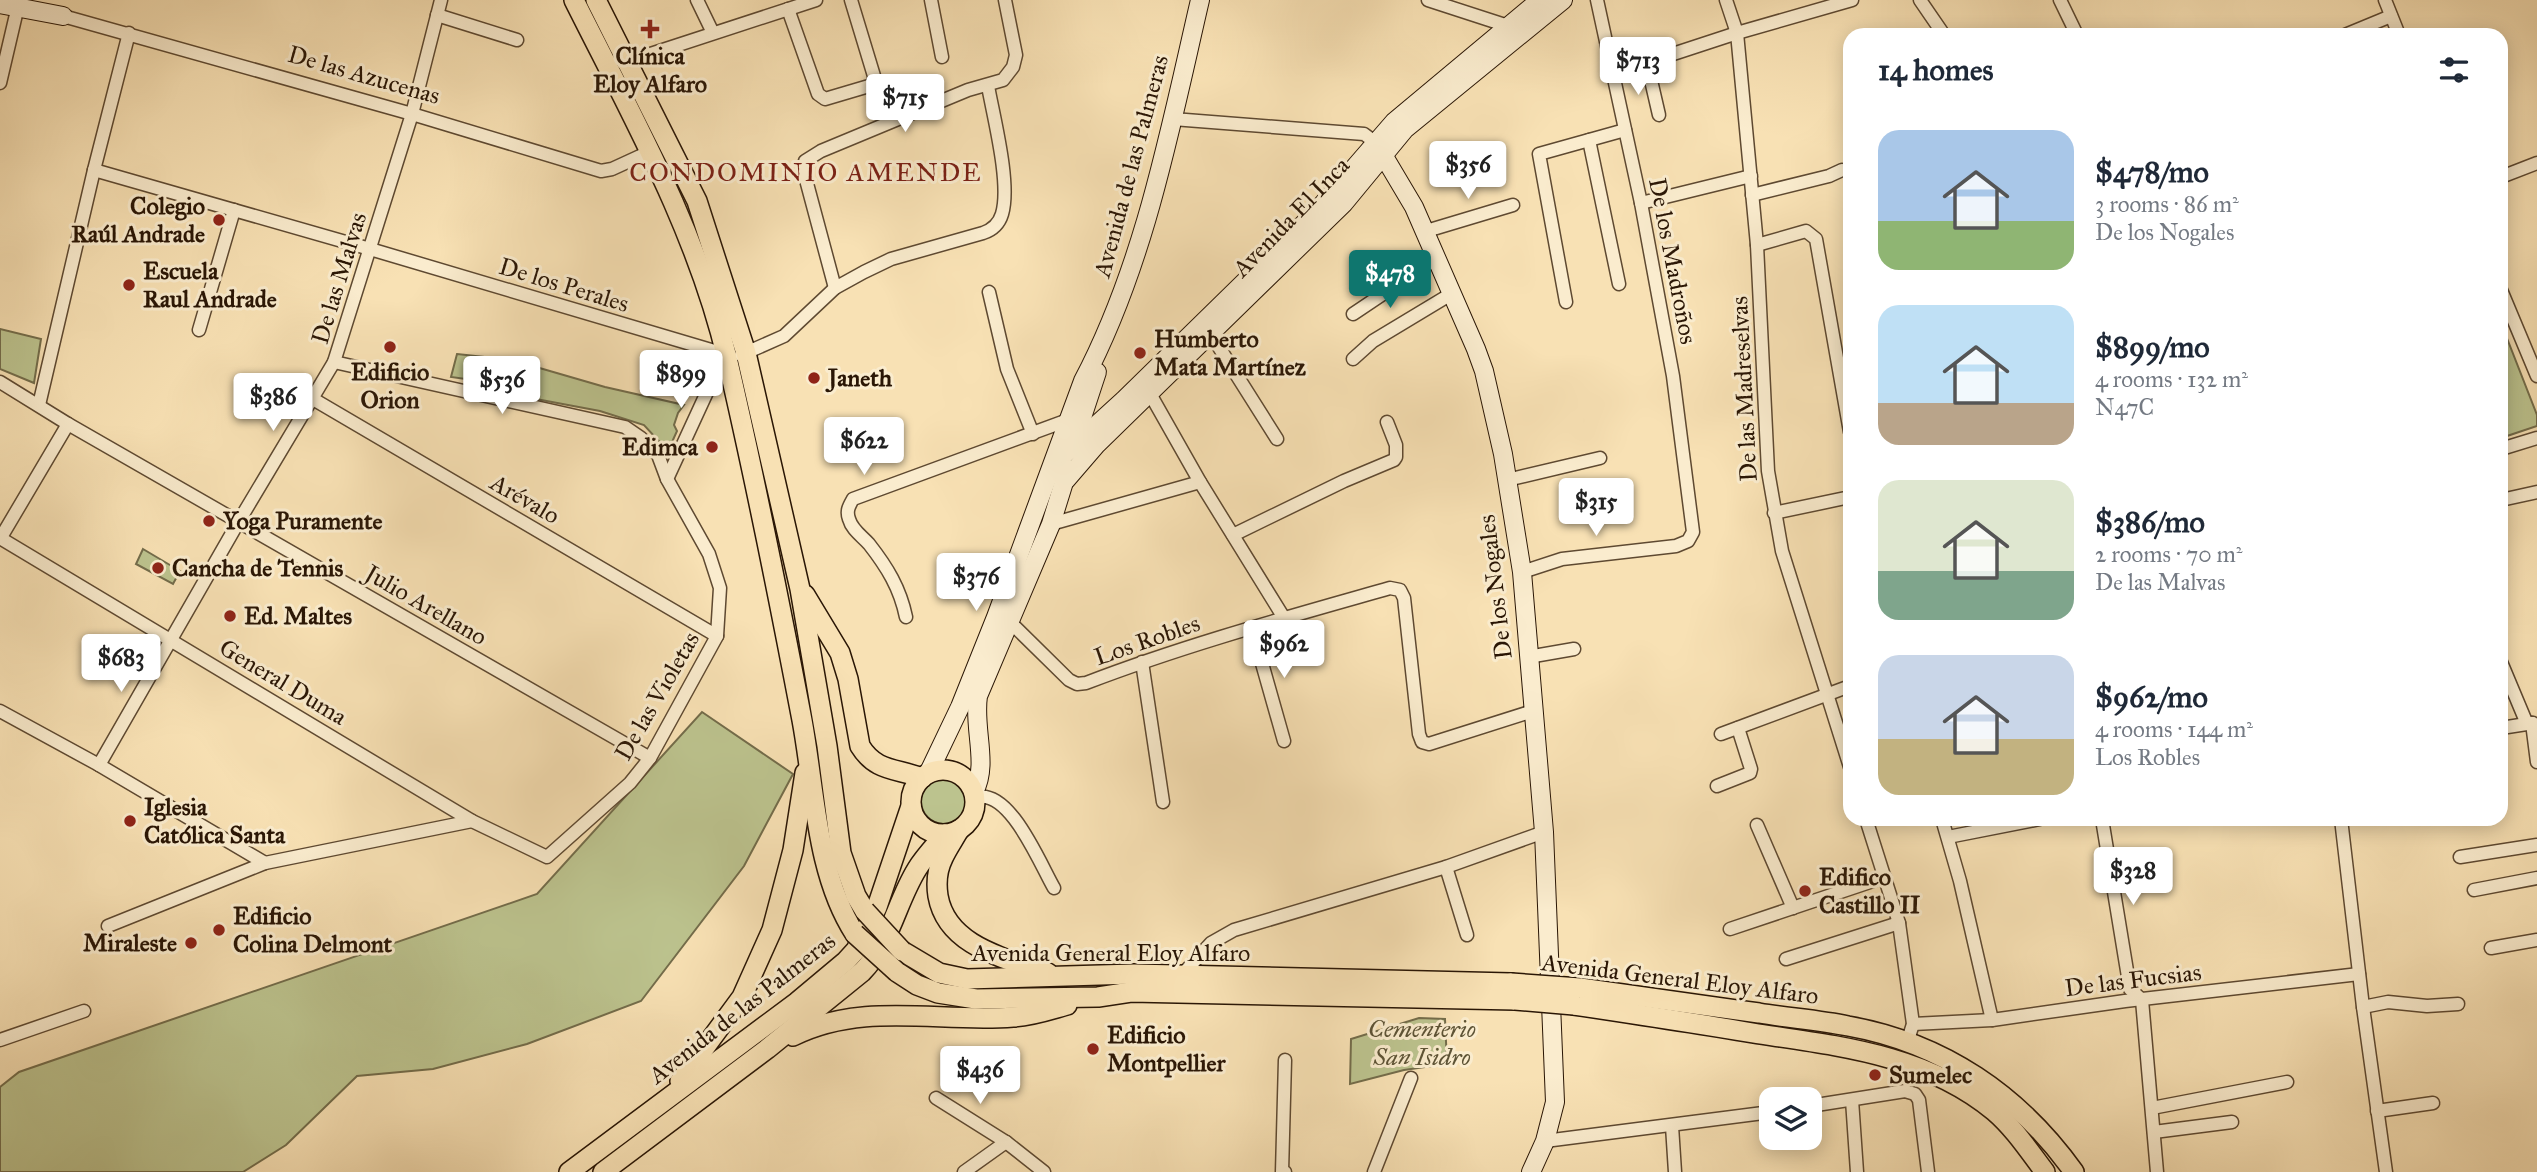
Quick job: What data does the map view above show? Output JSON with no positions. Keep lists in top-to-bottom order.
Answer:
{
  "streets": {
    "main road": [
      "De las Azucenas",
      "Avenida de las Palmeras",
      "Avenida El Inca",
      "De los Nogales",
      "Avenida General Eloy Alfaro"
    ],
    "street": [
      "De los Madroños",
      "De las Malvas",
      "De los Perales",
      "De las Madreselvas",
      "Arévalo",
      "Julio Arellano",
      "Los Robles",
      "General Duma",
      "De las Violetas",
      "De las Fucsias"
    ]
  },
  "crossings": [
    ["De las Azucenas", "De las Malvas"],
    ["De las Azucenas", "Avenida General Eloy Alfaro"],
    ["Avenida de las Palmeras", "Avenida El Inca"],
    ["Avenida de las Palmeras", "Los Robles"],
    ["Avenida El Inca", "De los Nogales"],
    ["De los Madroños", "De los Nogales"],
    ["De las Malvas", "De los Perales"],
    ["De las Malvas", "Arévalo"],
    ["De las Malvas", "Julio Arellano"],
    ["De las Malvas", "General Duma"],
    ["De las Malvas", "De las Violetas"],
    ["De los Perales", "Avenida General Eloy Alfaro"],
    ["Arévalo", "De las Violetas"],
    ["De los Nogales", "Los Robles"],
    ["Julio Arellano", "De las Violetas"],
    ["General Duma", "De las Violetas"],
    ["Avenida General Eloy Alfaro", "De las Fucsias"]
  ],
  "districts": ["CONDOMINIO AMENDE"],
  "parks": ["Cementerio San Isidro"],
  "places": {
    "health": ["Clínica Eloy Alfaro"],
    "other": [
      "Colegio Raúl Andrade",
      "Escuela Raul Andrade",
      "Edificio Orion",
      "Humberto Mata Martínez",
      "Janeth",
      "Edimca",
      "Yoga Puramente",
      "Cancha de Tennis",
      "Ed. Maltes",
      "Iglesia Católica Santa",
      "Edifico Castillo II",
      "Edificio Colina Delmont",
      "Miraleste",
      "Edificio Montpellier",
      "Sumelec"
    ]
  },
  "page": {
    "heading": "14 homes",
    "price": [
      "$713",
      "$715",
      "$356",
      "$478",
      "$899",
      "$536",
      "$386",
      "$622",
      "$315",
      "$376",
      "$962",
      "$683",
      "$328",
      "$436"
    ],
    "list": [
      {
        "name": "$478/mo",
        "note": "3 rooms · 86 m² · De los Nogales"
      },
      {
        "name": "$899/mo",
        "note": "4 rooms · 132 m² · N47C"
      },
      {
        "name": "$386/mo",
        "note": "2 rooms · 70 m² · De las Malvas"
      },
      {
        "name": "$962/mo",
        "note": "4 rooms · 144 m² · Los Robles"
      }
    ]
  }
}
